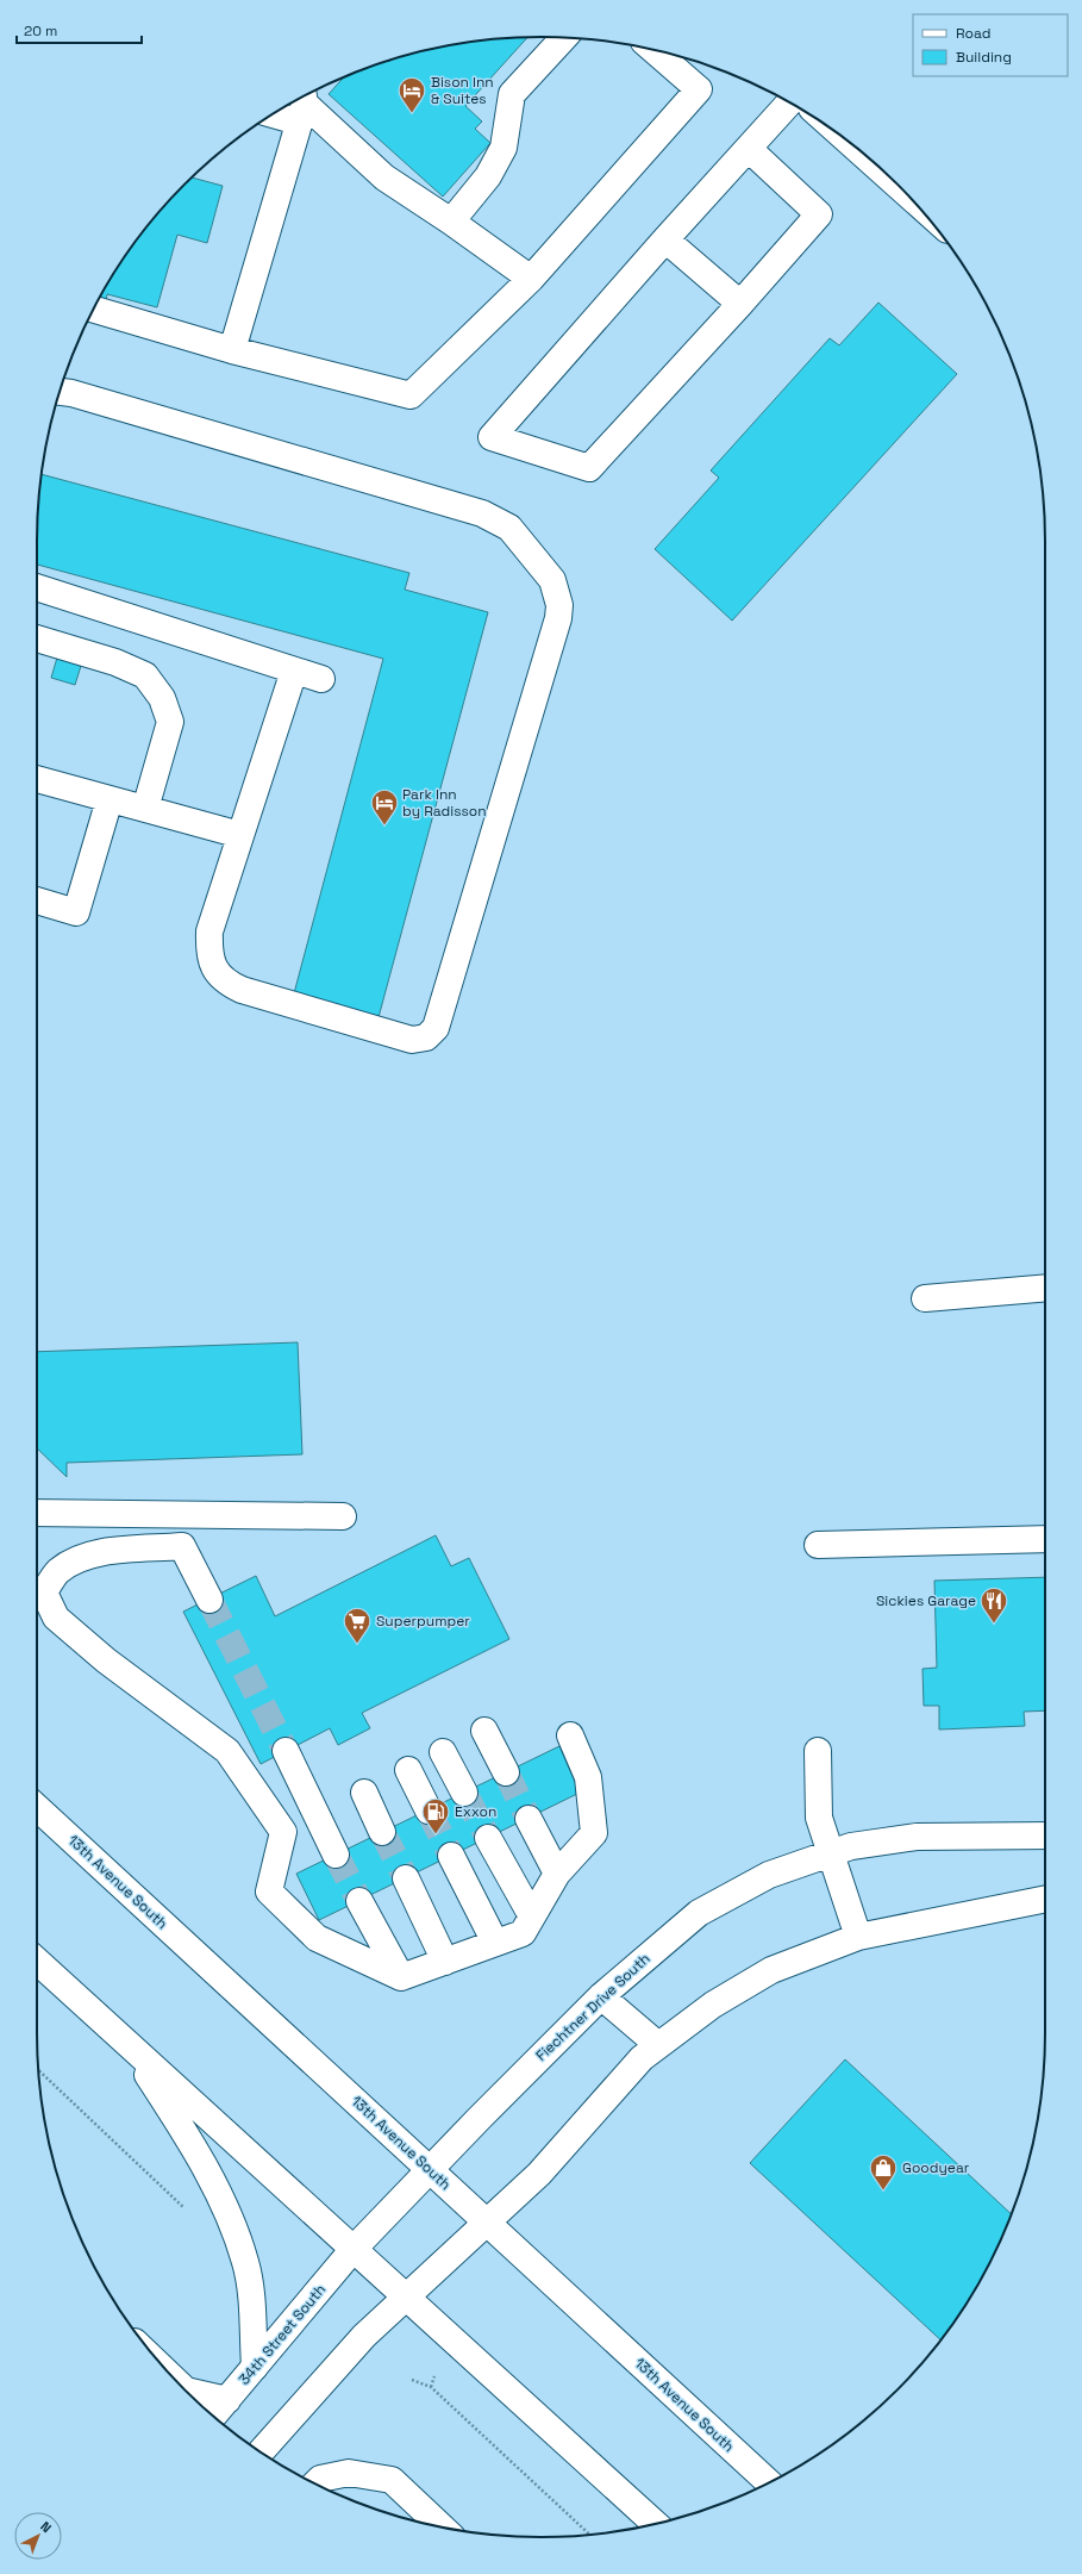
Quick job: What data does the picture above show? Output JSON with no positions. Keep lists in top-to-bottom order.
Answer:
{
  "streets": {
    "street": ["13th Avenue South", "Fiechtner Drive South", "34th Street South"]
  },
  "crossings": [
    ["13th Avenue South", "Fiechtner Drive South"],
    ["Fiechtner Drive South", "34th Street South"]
  ],
  "places": {
    "hotel": ["Bison Inn & Suites", "Park Inn by Radisson"],
    "restaurant": ["Sickies Garage"],
    "supermarket": ["Superpumper"],
    "fuel station": ["Exxon"],
    "shop": ["Goodyear"]
  },
  "legend": ["Road", "Building"],
  "scale_bar": "20 m",
  "north": "top right"
}
